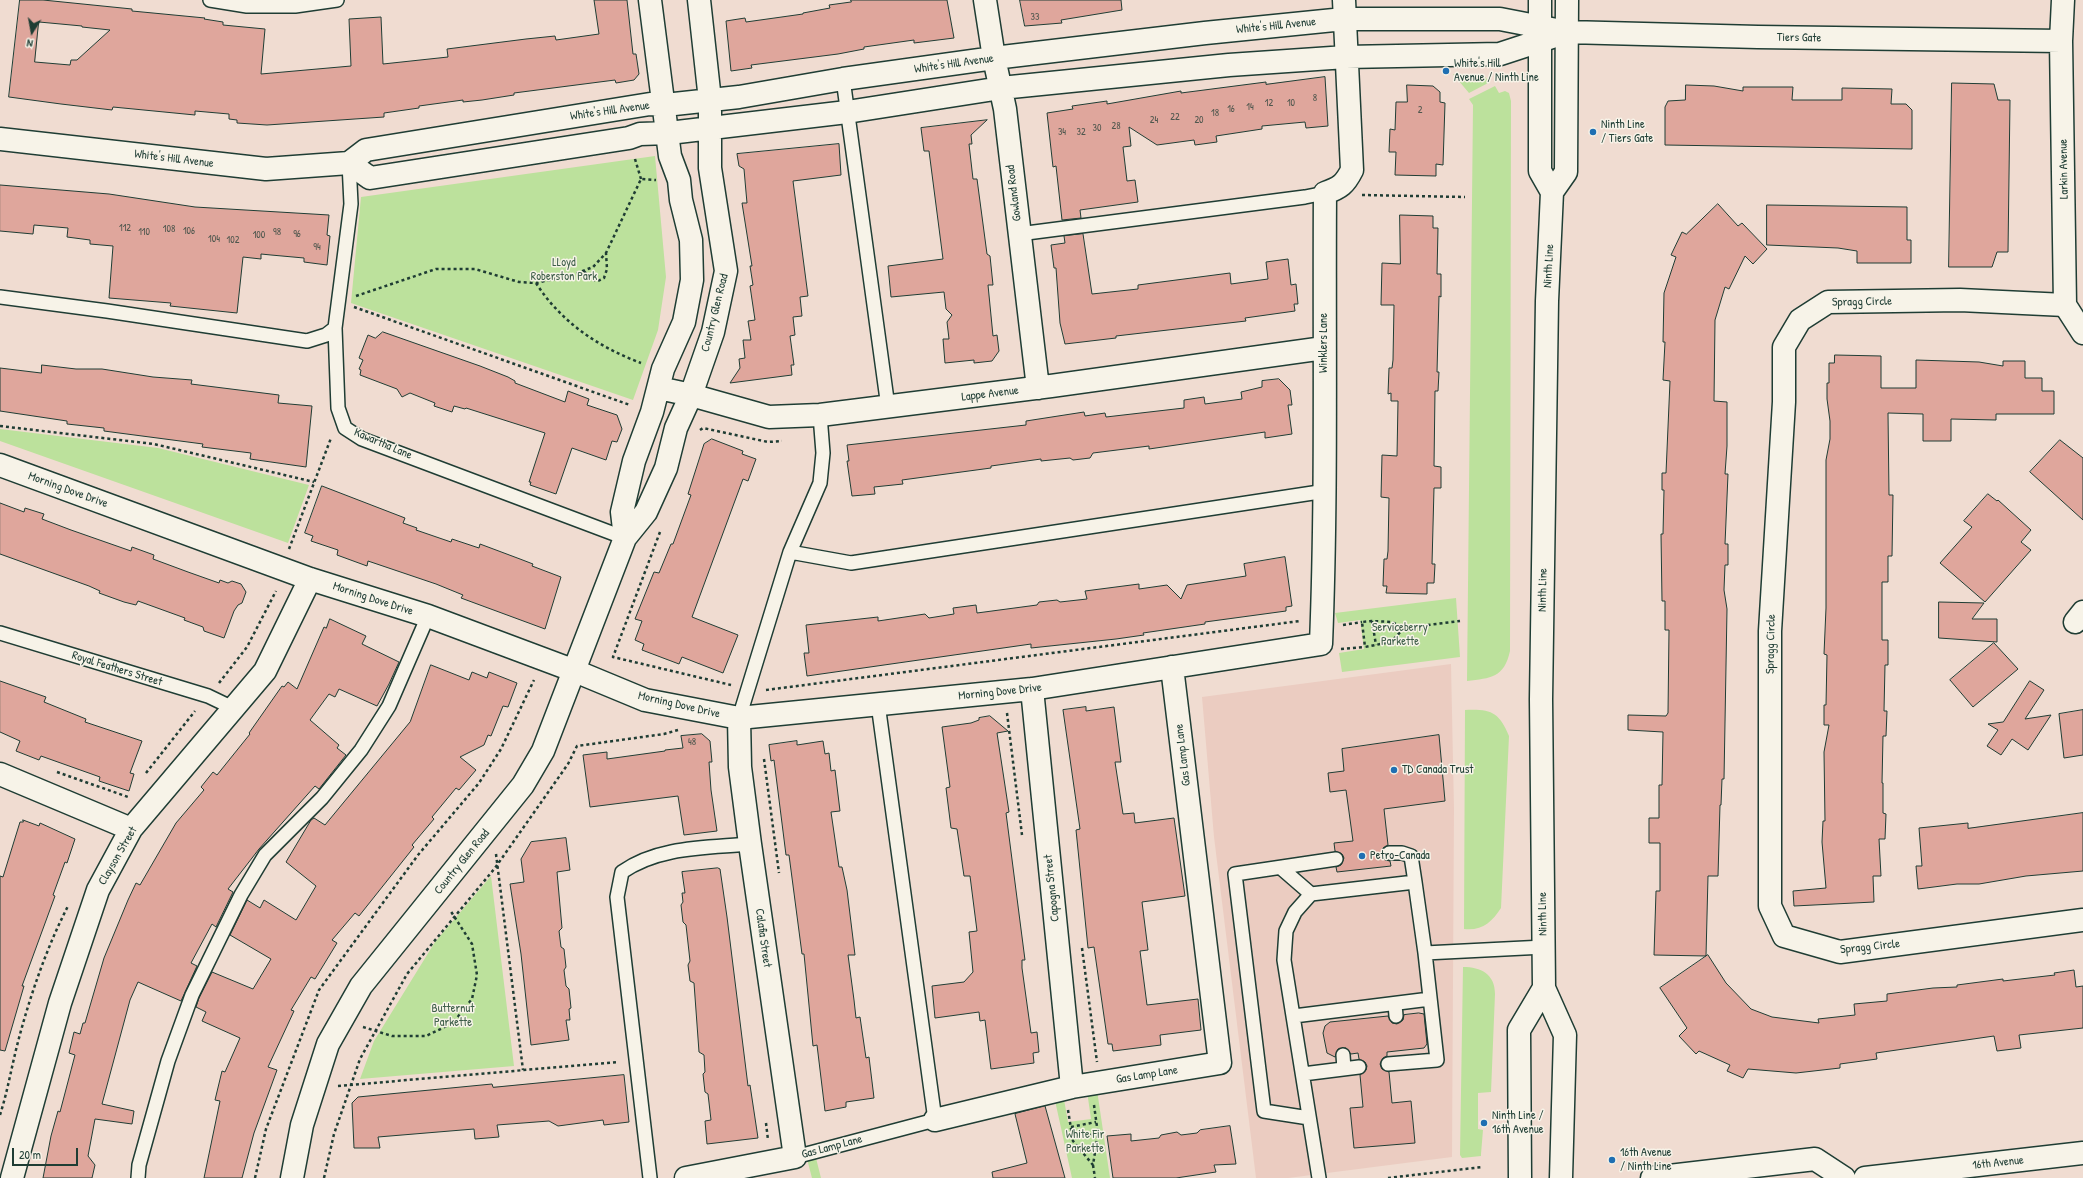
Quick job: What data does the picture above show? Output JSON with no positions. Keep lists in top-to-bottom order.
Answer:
{
  "streets": {
    "street": [
      "White's Hill Avenue",
      "Tiers Gate",
      "Larkin Avenue",
      "Gowland Road",
      "Ninth Line",
      "Spragg Circle",
      "Country Glen Road",
      "Winklers Lane",
      "Lappe Avenue",
      "Morning Dove Drive",
      "Gas Lamp Lane",
      "Clayson Street",
      "Capogna Street",
      "Calafia Street",
      "16th Avenue"
    ],
    "lane": ["Kawartha Lane", "Royal Feathers Street"]
  },
  "crossings": [
    ["White's Hill Avenue", "Tiers Gate"],
    ["White's Hill Avenue", "Gowland Road"],
    ["White's Hill Avenue", "Country Glen Road"],
    ["White's Hill Avenue", "Kawartha Lane"],
    ["Tiers Gate", "Larkin Avenue"],
    ["Larkin Avenue", "Spragg Circle"],
    ["Gowland Road", "Lappe Avenue"],
    ["Country Glen Road", "Lappe Avenue"],
    ["Country Glen Road", "Kawartha Lane"],
    ["Country Glen Road", "Morning Dove Drive"],
    ["Winklers Lane", "Lappe Avenue"],
    ["Winklers Lane", "Morning Dove Drive"],
    ["Morning Dove Drive", "Gas Lamp Lane"],
    ["Morning Dove Drive", "Clayson Street"],
    ["Morning Dove Drive", "Capogna Street"],
    ["Morning Dove Drive", "Calafia Street"],
    ["Royal Feathers Street", "Clayson Street"],
    ["Gas Lamp Lane", "Capogna Street"],
    ["Gas Lamp Lane", "Calafia Street"]
  ],
  "parks": [
    "LLoyd Roberston Park",
    "Serviceberry Parkette",
    "Butternut Parkette",
    "White Fir Parkette"
  ],
  "places": [
    "White's Hill Avenue / Ninth Line",
    "Ninth Line / Tiers Gate",
    "TD Canada Trust",
    "Petro-Canada",
    "Ninth Line / 16th Avenue",
    "16th Avenue / Ninth Line"
  ],
  "house_numbers": [
    "33",
    "8",
    "12",
    "10",
    "14",
    "16",
    "2",
    "18",
    "22",
    "24",
    "20",
    "28",
    "30",
    "34",
    "32",
    "112",
    "108",
    "106",
    "110",
    "98",
    "96",
    "100",
    "104",
    "102",
    "94",
    "48"
  ],
  "scale_bar": "20 m",
  "north": "bottom"
}
